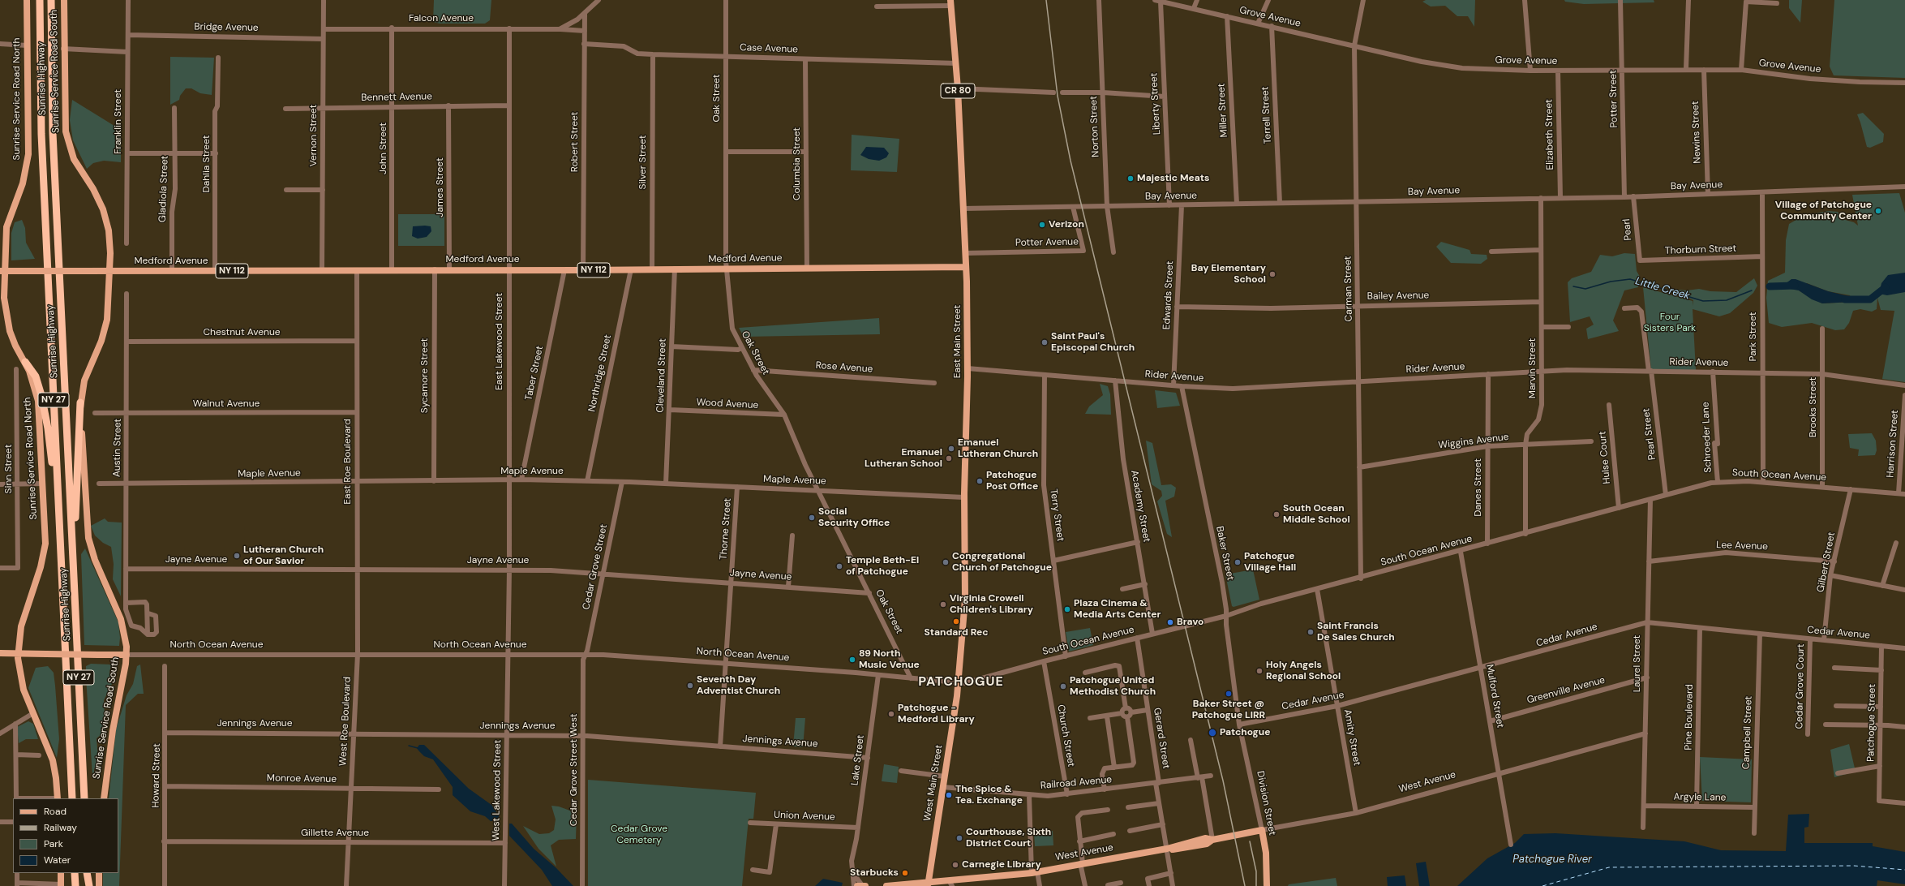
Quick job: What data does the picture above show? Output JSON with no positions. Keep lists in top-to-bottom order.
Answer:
{
  "streets": {
    "highway": ["Sunrise Highway", "NY 27"],
    "main road": [
      "Sunrise Service Road South",
      "CR 80",
      "Sunrise Service Road North",
      "Medford Avenue",
      "NY 112",
      "East Main Street",
      "North Ocean Avenue",
      "West Avenue",
      "West Main Street",
      "Division Street"
    ],
    "street": [
      "Grove Avenue",
      "Falcon Avenue",
      "Bridge Avenue",
      "Case Avenue",
      "Bennett Avenue",
      "Oak Street",
      "Potter Street",
      "Liberty Street",
      "Miller Street",
      "Terrell Street",
      "Franklin Street",
      "Norton Street",
      "Newins Street",
      "Elizabeth Street",
      "Vernon Street",
      "Robert Street",
      "John Street",
      "Silver Street",
      "Dahlia Street",
      "Columbia Street",
      "Bay Avenue",
      "James Street",
      "Gladiola Street",
      "Pearl",
      "Potter Avenue",
      "Thorburn Street",
      "Carman Street",
      "Edwards Street",
      "Bailey Avenue",
      "Chestnut Avenue",
      "Park Street",
      "East Lakewood Street",
      "Rider Avenue",
      "Rose Avenue",
      "Marvin Street",
      "Taber Street",
      "Northridge Street",
      "Sycamore Street",
      "Cleveland Street",
      "Walnut Avenue",
      "Wood Avenue",
      "Brooks Street",
      "Pearl Street",
      "Schroeder Lane",
      "Wiggins Avenue",
      "Harrison Street",
      "Austin Street",
      "Hulse Court",
      "East Roe Boulevard",
      "Sinn Street",
      "Maple Avenue",
      "South Ocean Avenue",
      "Danes Street",
      "Academy Street",
      "Terry Street",
      "Thorne Street",
      "Lee Avenue",
      "Baker Street",
      "Jayne Avenue",
      "Gilbert Street",
      "Cedar Grove Street",
      "Cedar Avenue",
      "Laurel Street",
      "Cedar Grove Court",
      "Greenville Avenue",
      "Mulford Street",
      "Pine Boulevard",
      "West Roe Boulevard",
      "Patchogue Street",
      "Jennings Avenue",
      "Campbell Street",
      "Church Street",
      "Amity Street",
      "Gerard Street",
      "Lake Street",
      "Cedar Grove Street West",
      "Howard Street",
      "Monroe Avenue",
      "Railroad Avenue",
      "West Lakewood Street",
      "Argyle Lane",
      "Union Avenue",
      "Gillette Avenue"
    ]
  },
  "crossings": [
    ["Grove Avenue", "Potter Street"],
    ["Grove Avenue", "Liberty Street"],
    ["Grove Avenue", "Miller Street"],
    ["Grove Avenue", "Terrell Street"],
    ["Grove Avenue", "Newins Street"],
    ["Grove Avenue", "Elizabeth Street"],
    ["Grove Avenue", "Carman Street"],
    ["Falcon Avenue", "Vernon Street"],
    ["Falcon Avenue", "Robert Street"],
    ["Falcon Avenue", "John Street"],
    ["Falcon Avenue", "East Lakewood Street"],
    ["Bridge Avenue", "Franklin Street"],
    ["Bridge Avenue", "Vernon Street"],
    ["Case Avenue", "Oak Street"],
    ["Case Avenue", "Robert Street"],
    ["Case Avenue", "Silver Street"],
    ["Case Avenue", "Columbia Street"],
    ["Case Avenue", "East Main Street"],
    ["Sunrise Service Road South", "Medford Avenue"],
    ["Sunrise Service Road South", "North Ocean Avenue"],
    ["Bennett Avenue", "Vernon Street"],
    ["Bennett Avenue", "John Street"],
    ["Bennett Avenue", "James Street"],
    ["Bennett Avenue", "East Lakewood Street"],
    ["Oak Street", "Medford Avenue"],
    ["Oak Street", "Rose Avenue"],
    ["Oak Street", "Wood Avenue"],
    ["Oak Street", "Maple Avenue"],
    ["Oak Street", "Jayne Avenue"],
    ["Oak Street", "North Ocean Avenue"],
    ["Sunrise Service Road North", "Medford Avenue"],
    ["Sunrise Service Road North", "North Ocean Avenue"],
    ["Potter Street", "Bay Avenue"],
    ["Liberty Street", "Bay Avenue"],
    ["Miller Street", "Bay Avenue"],
    ["Terrell Street", "Bay Avenue"],
    ["Norton Street", "Bay Avenue"],
    ["Newins Street", "Bay Avenue"],
    ["Elizabeth Street", "Bay Avenue"],
    ["Vernon Street", "Medford Avenue"],
    ["Robert Street", "Medford Avenue"],
    ["John Street", "Medford Avenue"],
    ["Silver Street", "Medford Avenue"],
    ["Dahlia Street", "Medford Avenue"],
    ["Columbia Street", "Medford Avenue"],
    ["Bay Avenue", "Pearl"],
    ["Bay Avenue", "Potter Avenue"],
    ["Bay Avenue", "Carman Street"],
    ["Bay Avenue", "Edwards Street"],
    ["Bay Avenue", "Park Street"],
    ["Bay Avenue", "East Main Street"],
    ["Bay Avenue", "Marvin Street"],
    ["James Street", "Medford Avenue"],
    ["Gladiola Street", "Medford Avenue"],
    ["Pearl", "Thorburn Street"],
    ["Potter Avenue", "East Main Street"],
    ["Thorburn Street", "Park Street"],
    ["Medford Avenue", "East Lakewood Street"],
    ["Medford Avenue", "East Main Street"],
    ["Medford Avenue", "Taber Street"],
    ["Medford Avenue", "Northridge Street"],
    ["Medford Avenue", "Sycamore Street"],
    ["Medford Avenue", "Cleveland Street"],
    ["Medford Avenue", "East Roe Boulevard"],
    ["Carman Street", "Bailey Avenue"],
    ["Carman Street", "Rider Avenue"],
    ["Carman Street", "Wiggins Avenue"],
    ["Carman Street", "South Ocean Avenue"],
    ["Edwards Street", "Bailey Avenue"],
    ["Edwards Street", "Rider Avenue"],
    ["Bailey Avenue", "Marvin Street"],
    ["Chestnut Avenue", "Austin Street"],
    ["Chestnut Avenue", "East Roe Boulevard"],
    ["Park Street", "Rider Avenue"],
    ["Park Street", "South Ocean Avenue"],
    ["East Lakewood Street", "Maple Avenue"],
    ["East Lakewood Street", "Jayne Avenue"],
    ["East Lakewood Street", "North Ocean Avenue"],
    ["East Lakewood Street", "West Lakewood Street"],
    ["East Main Street", "Rider Avenue"],
    ["East Main Street", "Maple Avenue"],
    ["East Main Street", "South Ocean Avenue"],
    ["East Main Street", "North Ocean Avenue"],
    ["East Main Street", "West Main Street"],
    ["Rider Avenue", "Marvin Street"],
    ["Rider Avenue", "Brooks Street"],
    ["Rider Avenue", "Pearl Street"],
    ["Rider Avenue", "Schroeder Lane"],
    ["Rider Avenue", "Danes Street"],
    ["Rider Avenue", "Academy Street"],
    ["Rider Avenue", "Terry Street"],
    ["Rider Avenue", "Baker Street"],
    ["Marvin Street", "Wiggins Avenue"],
    ["Marvin Street", "South Ocean Avenue"],
    ["Taber Street", "Maple Avenue"],
    ["Northridge Street", "Maple Avenue"],
    ["Sycamore Street", "Maple Avenue"],
    ["Cleveland Street", "Wood Avenue"],
    ["Cleveland Street", "Maple Avenue"],
    ["Walnut Avenue", "Austin Street"],
    ["Walnut Avenue", "East Roe Boulevard"],
    ["Brooks Street", "South Ocean Avenue"],
    ["Pearl Street", "South Ocean Avenue"],
    ["Schroeder Lane", "South Ocean Avenue"],
    ["Wiggins Avenue", "Danes Street"],
    ["Harrison Street", "South Ocean Avenue"],
    ["Austin Street", "Maple Avenue"],
    ["Austin Street", "Jayne Avenue"],
    ["Hulse Court", "South Ocean Avenue"],
    ["East Roe Boulevard", "Maple Avenue"],
    ["East Roe Boulevard", "Jayne Avenue"],
    ["East Roe Boulevard", "North Ocean Avenue"],
    ["East Roe Boulevard", "West Roe Boulevard"],
    ["Maple Avenue", "Thorne Street"],
    ["Maple Avenue", "Cedar Grove Street"],
    ["South Ocean Avenue", "Danes Street"],
    ["South Ocean Avenue", "Academy Street"],
    ["South Ocean Avenue", "Terry Street"],
    ["South Ocean Avenue", "Baker Street"],
    ["South Ocean Avenue", "Gilbert Street"],
    ["South Ocean Avenue", "North Ocean Avenue"],
    ["South Ocean Avenue", "Laurel Street"],
    ["South Ocean Avenue", "Mulford Street"],
    ["South Ocean Avenue", "Church Street"],
    ["South Ocean Avenue", "Amity Street"],
    ["South Ocean Avenue", "Gerard Street"],
    ["South Ocean Avenue", "West Main Street"],
    ["Thorne Street", "Jayne Avenue"],
    ["Thorne Street", "North Ocean Avenue"],
    ["Thorne Street", "Jennings Avenue"],
    ["Lee Avenue", "Gilbert Street"],
    ["Lee Avenue", "Laurel Street"],
    ["Baker Street", "Cedar Avenue"],
    ["Baker Street", "Division Street"],
    ["Jayne Avenue", "Cedar Grove Street"],
    ["Gilbert Street", "Cedar Avenue"],
    ["Cedar Grove Street", "North Ocean Avenue"],
    ["Cedar Grove Street", "Cedar Grove Street West"],
    ["Cedar Avenue", "Laurel Street"],
    ["Cedar Avenue", "Cedar Grove Court"],
    ["Cedar Avenue", "Mulford Street"],
    ["Cedar Avenue", "Pine Boulevard"],
    ["Cedar Avenue", "Patchogue Street"],
    ["Cedar Avenue", "Campbell Street"],
    ["Cedar Avenue", "Amity Street"],
    ["Cedar Avenue", "Division Street"],
    ["North Ocean Avenue", "West Roe Boulevard"],
    ["North Ocean Avenue", "Lake Street"],
    ["North Ocean Avenue", "Cedar Grove Street West"],
    ["North Ocean Avenue", "West Main Street"],
    ["North Ocean Avenue", "West Lakewood Street"],
    ["Laurel Street", "Greenville Avenue"],
    ["Laurel Street", "West Avenue"],
    ["Laurel Street", "Argyle Lane"],
    ["Greenville Avenue", "Mulford Street"],
    ["Mulford Street", "West Avenue"],
    ["Pine Boulevard", "Argyle Lane"],
    ["West Roe Boulevard", "Jennings Avenue"],
    ["West Roe Boulevard", "Monroe Avenue"],
    ["West Roe Boulevard", "Gillette Avenue"],
    ["Jennings Avenue", "Lake Street"],
    ["Jennings Avenue", "Cedar Grove Street West"],
    ["Jennings Avenue", "Howard Street"],
    ["Jennings Avenue", "West Lakewood Street"],
    ["Campbell Street", "Argyle Lane"],
    ["Church Street", "Railroad Avenue"],
    ["Amity Street", "West Avenue"],
    ["Gerard Street", "West Avenue"],
    ["Gerard Street", "Railroad Avenue"],
    ["Lake Street", "Union Avenue"],
    ["Howard Street", "Monroe Avenue"],
    ["Howard Street", "Gillette Avenue"],
    ["West Avenue", "West Main Street"],
    ["West Avenue", "Division Street"],
    ["West Main Street", "Railroad Avenue"],
    ["West Lakewood Street", "Gillette Avenue"]
  ],
  "districts": ["PATCHOGUE"],
  "water": ["Little Creek", "Patchogue River"],
  "parks": ["Four Sisters Park", "Cedar Grove Cemetery"],
  "places": [
    "Majestic Meats",
    "Village of Patchogue Community Center",
    "Verizon",
    "Bay Elementary School",
    "Saint Paul's Episcopal Church",
    "Emanuel Lutheran Church",
    "Emanuel Lutheran School",
    "Patchogue Post Office",
    "South Ocean Middle School",
    "Social Security Office",
    "Lutheran Church of Our Savior",
    "Congregational Church of Patchogue",
    "Patchogue Village Hall",
    "Temple Beth-El of Patchogue",
    "Virginia Crowell Children's Library",
    "Plaza Cinema & Media Arts Center",
    "Standard Rec",
    "Bravo",
    "Saint Francis De Sales Church",
    "89 North Music Venue",
    "Holy Angels Regional School",
    "Seventh Day Adventist Church",
    "Patchogue United Methodist Church",
    "Baker Street @ Patchogue LIRR",
    "Patchogue - Medford Library",
    "Patchogue",
    "The Spice & Tea. Exchange",
    "Courthouse, Sixth District Court",
    "Carnegie Library",
    "Starbucks"
  ],
  "legend": [
    "Road",
    "Railway",
    "Park",
    "Water"
  ]
}
